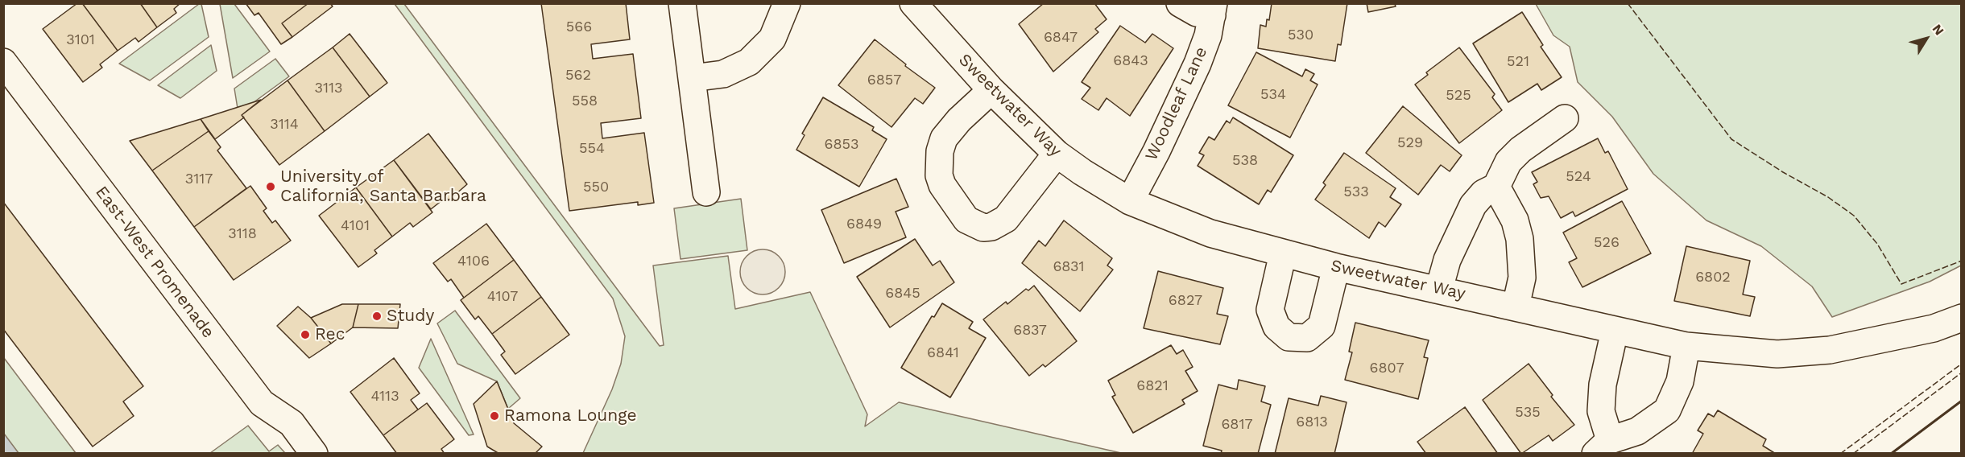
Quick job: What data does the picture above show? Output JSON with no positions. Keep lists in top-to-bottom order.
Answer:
{
  "streets": {
    "street": ["Woodleaf Lane", "Sweetwater Way", "East-West Promenade"]
  },
  "crossings": [
    ["Woodleaf Lane", "Sweetwater Way"]
  ],
  "places": [
    "University of California, Santa Barbara",
    "Study",
    "Rec",
    "Ramona Lounge"
  ],
  "house_numbers": [
    "566",
    "530",
    "6847",
    "3101",
    "6843",
    "521",
    "562",
    "6857",
    "3113",
    "534",
    "525",
    "558",
    "3114",
    "529",
    "6853",
    "554",
    "538",
    "524",
    "3117",
    "550",
    "533",
    "6849",
    "4101",
    "3118",
    "526",
    "4106",
    "6831",
    "6802",
    "6845",
    "4107",
    "6827",
    "6837",
    "6841",
    "6807",
    "6821",
    "4113",
    "535",
    "6813",
    "6817"
  ],
  "north": "top right"
}
